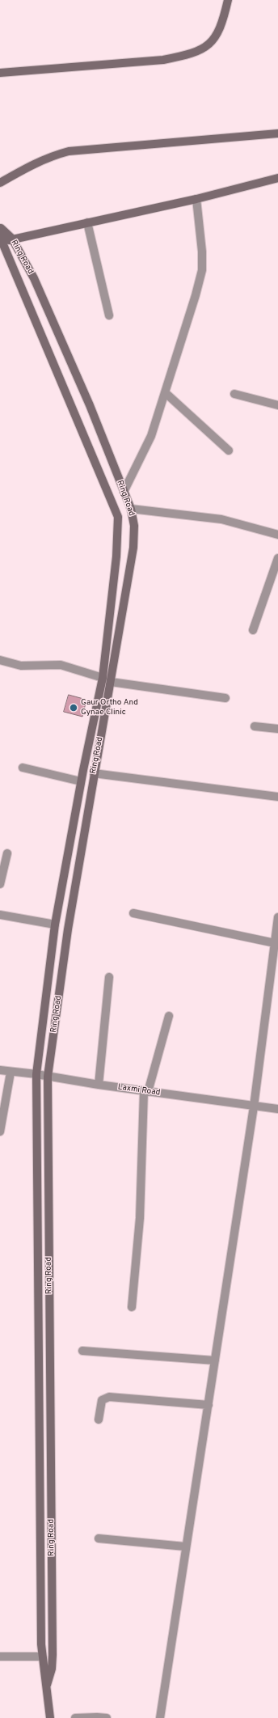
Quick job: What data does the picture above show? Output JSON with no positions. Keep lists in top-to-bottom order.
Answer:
{
  "streets": {
    "street": ["Ring Road", "Laxmi Road"]
  },
  "crossings": [
    ["Ring Road", "Laxmi Road"]
  ],
  "places": ["Gaur Ortho And Gynae Clinic"]
}
